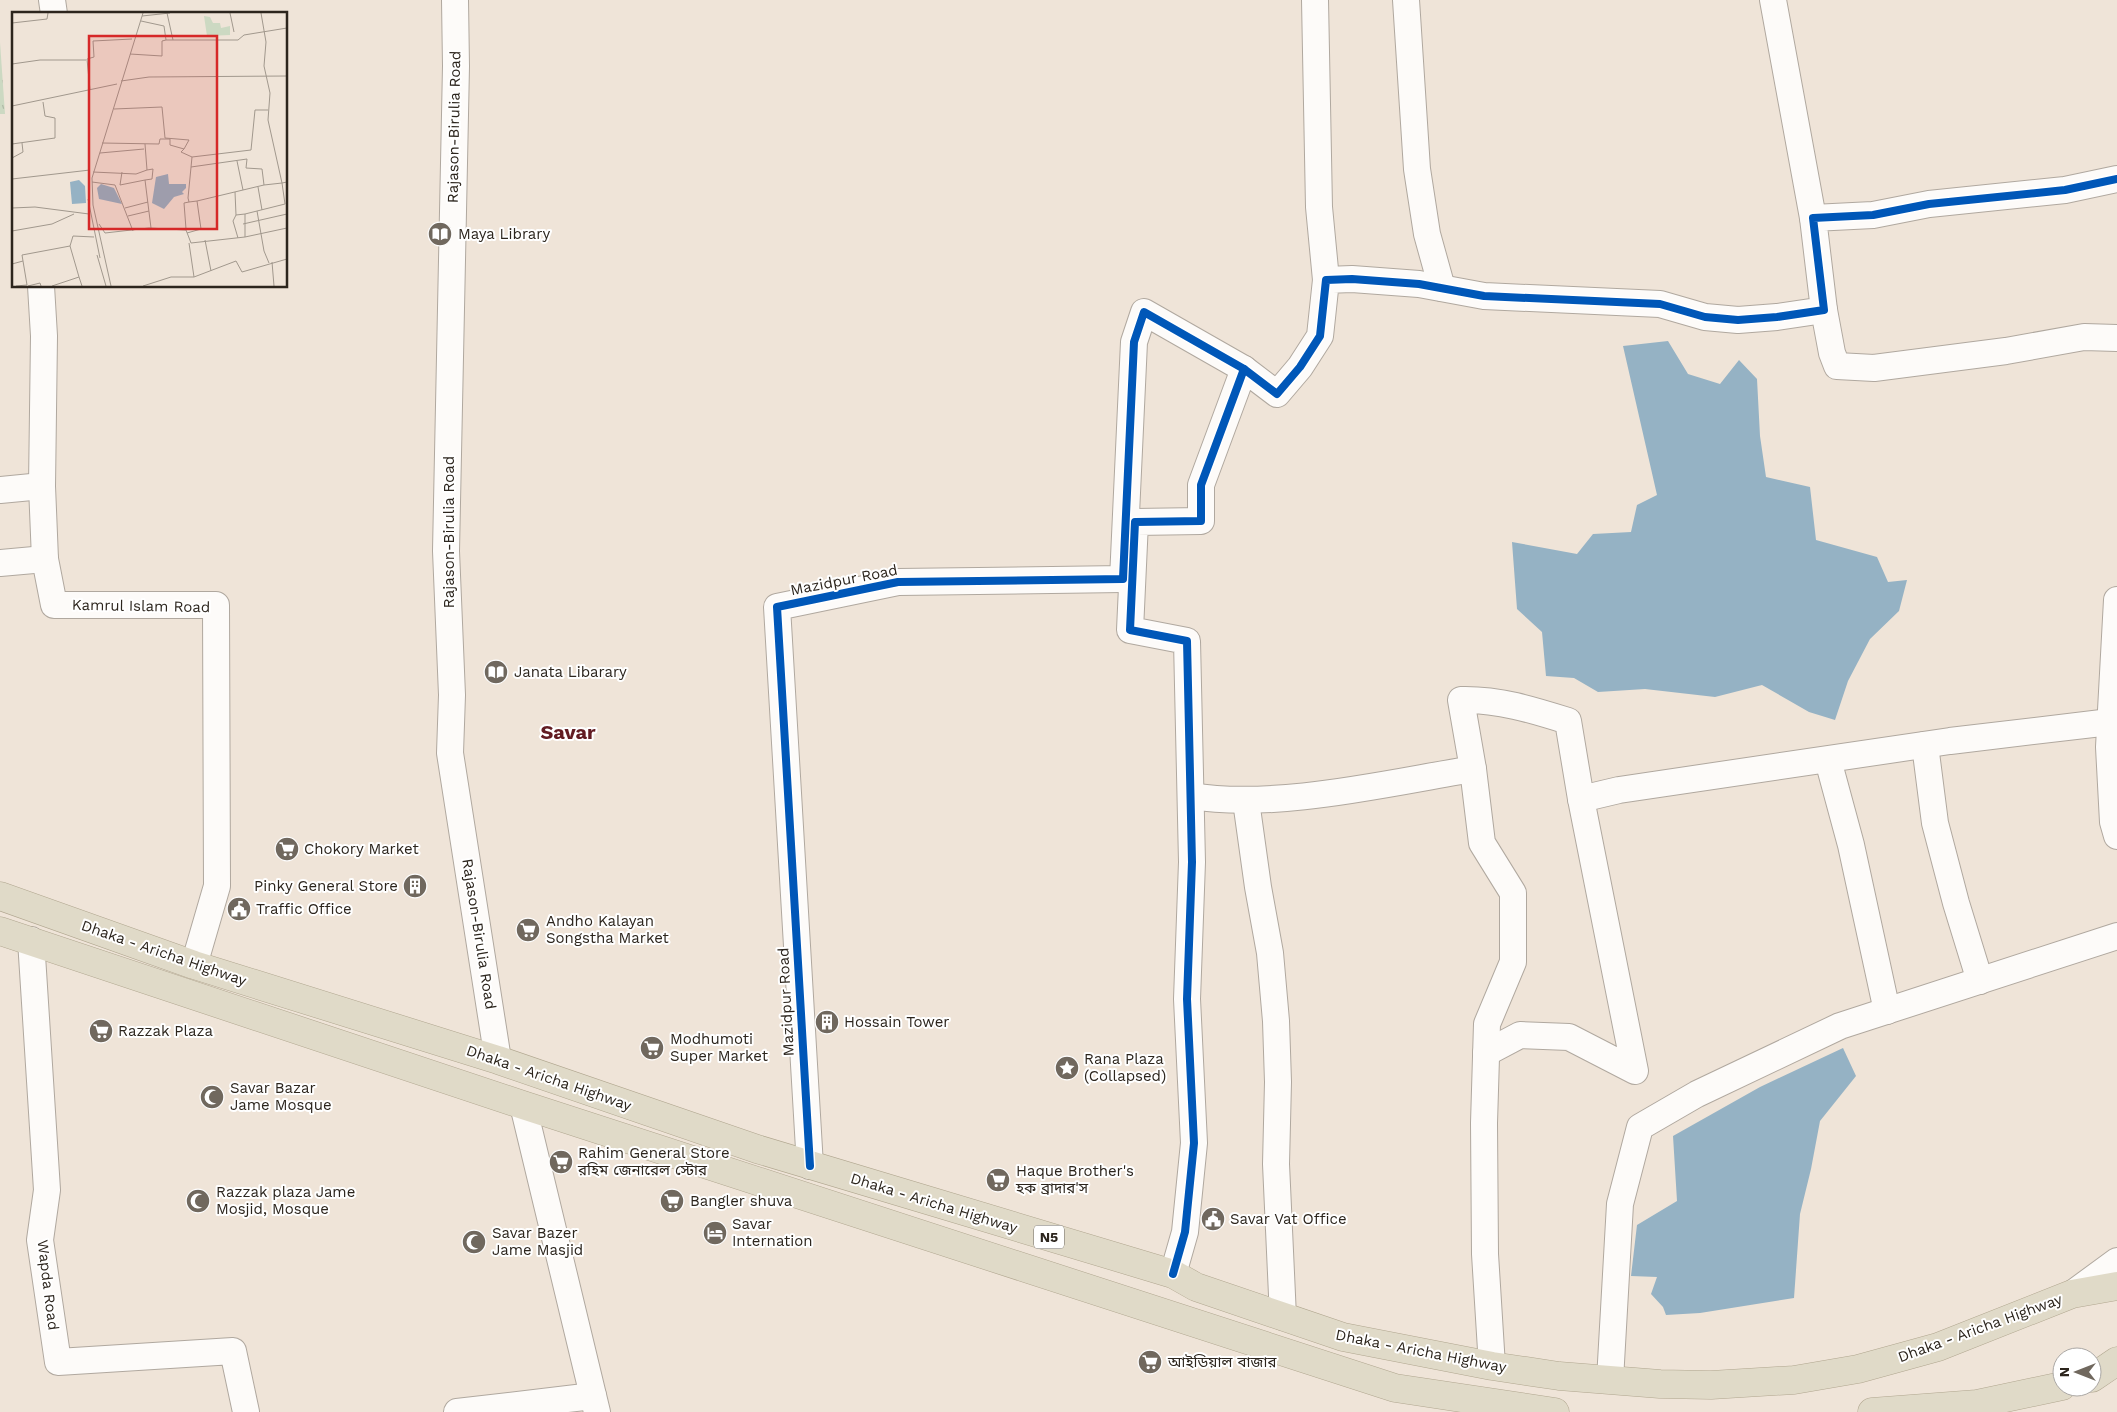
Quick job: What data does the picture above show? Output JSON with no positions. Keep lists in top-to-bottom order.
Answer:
{
  "streets": {
    "highway": ["Dhaka - Aricha Highway", "N5"],
    "street": [
      "Rajason-Birulia Road",
      "Mazidpur Road",
      "Kamrul Islam Road",
      "Wapda Road"
    ]
  },
  "crossings": [
    ["Rajason-Birulia Road", "Dhaka - Aricha Highway"],
    ["Mazidpur Road", "Dhaka - Aricha Highway"],
    ["Kamrul Islam Road", "Dhaka - Aricha Highway"],
    ["Dhaka - Aricha Highway", "Wapda Road"]
  ],
  "districts": ["Savar"],
  "places": {
    "library": ["Maya Library", "Janata Libarary"],
    "supermarket": [
      "Chokory Market",
      "Andho Kalayan Songstha Market",
      "Razzak Plaza",
      "Modhumoti Super Market",
      "Rahim General Store রহিম জেনারেল স্টোর",
      "Haque Brother's হক ব্রাদার'স",
      "Bangler shuva",
      "আইডিয়াল বাজার"
    ],
    "building": ["Pinky General Store", "Hossain Tower"],
    "public building": ["Traffic Office", "Savar Vat Office"],
    "place": ["Rana Plaza (Collapsed)"],
    "mosque": ["Savar Bazar Jame Mosque", "Razzak plaza Jame Mosjid, Mosque", "Savar Bazer Jame Masjid"],
    "hotel": ["Savar Internation"]
  },
  "north": "left"
}
